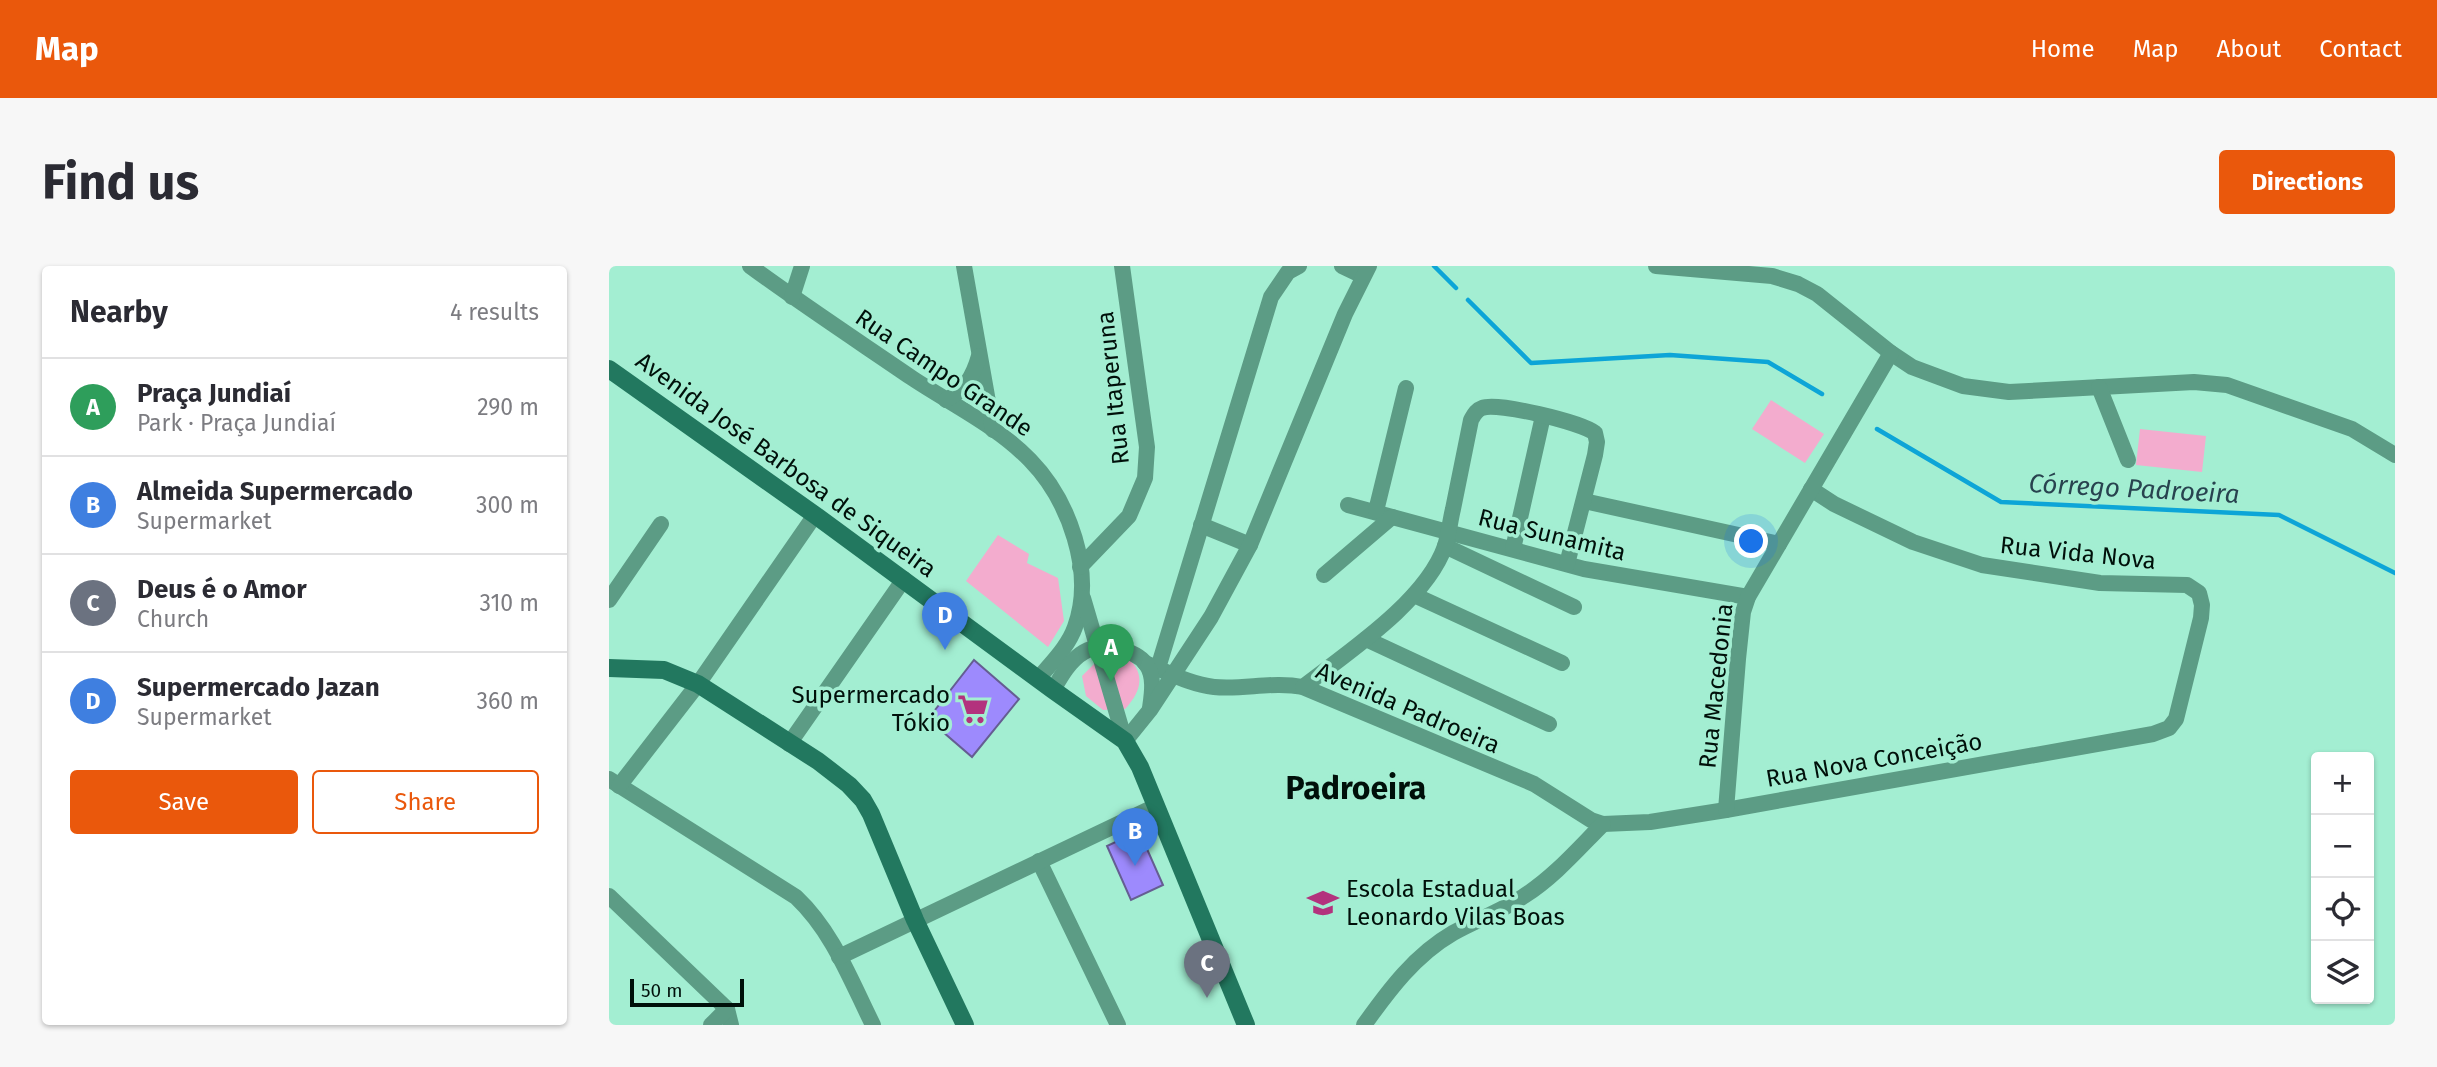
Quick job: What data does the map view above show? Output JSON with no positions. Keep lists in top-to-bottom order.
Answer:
{
  "streets": {
    "main road": ["Avenida José Barbosa de Siqueira"],
    "street": [
      "Rua Campo Grande",
      "Rua Itaperuna",
      "Rua Sunamita",
      "Rua Vida Nova",
      "Rua Macedonia",
      "Avenida Padroeira",
      "Rua Nova Conceição"
    ]
  },
  "crossings": [
    ["Rua Campo Grande", "Rua Itaperuna"],
    ["Rua Campo Grande", "Avenida José Barbosa de Siqueira"],
    ["Rua Campo Grande", "Avenida Padroeira"],
    ["Rua Sunamita", "Rua Macedonia"],
    ["Rua Vida Nova", "Rua Macedonia"],
    ["Rua Vida Nova", "Rua Nova Conceição"],
    ["Rua Macedonia", "Rua Nova Conceição"],
    ["Avenida Padroeira", "Rua Nova Conceição"]
  ],
  "districts": ["Padroeira"],
  "water": ["Córrego Padroeira"],
  "places": {
    "supermarket": ["Supermercado Tókio"],
    "school or university": ["Escola Estadual Leonardo Vilas Boas"]
  },
  "scale_bar": "50 m",
  "page": {
    "header": "Map",
    "nav": [
      "Home",
      "Map",
      "About",
      "Contact"
    ],
    "buttons": [
      "Directions",
      ["Save", "Share"]
    ],
    "title": "Find us",
    "heading": ["Nearby", "4 results"],
    "list": [
      {
        "mark": "A",
        "name": "Praça Jundiaí",
        "note": "Park · Praça Jundiaí",
        "value": "290 m"
      },
      {
        "mark": "B",
        "name": "Almeida Supermercado",
        "note": "Supermarket",
        "value": "300 m"
      },
      {
        "mark": "C",
        "name": "Deus é o Amor",
        "note": "Church",
        "value": "310 m"
      },
      {
        "mark": "D",
        "name": "Supermercado Jazan",
        "note": "Supermarket",
        "value": "360 m"
      }
    ],
    "pins": [
      "D",
      "A",
      "B",
      "C"
    ],
    "map_buttons": ["+", "−"],
    "scale": "50 m"
  }
}
